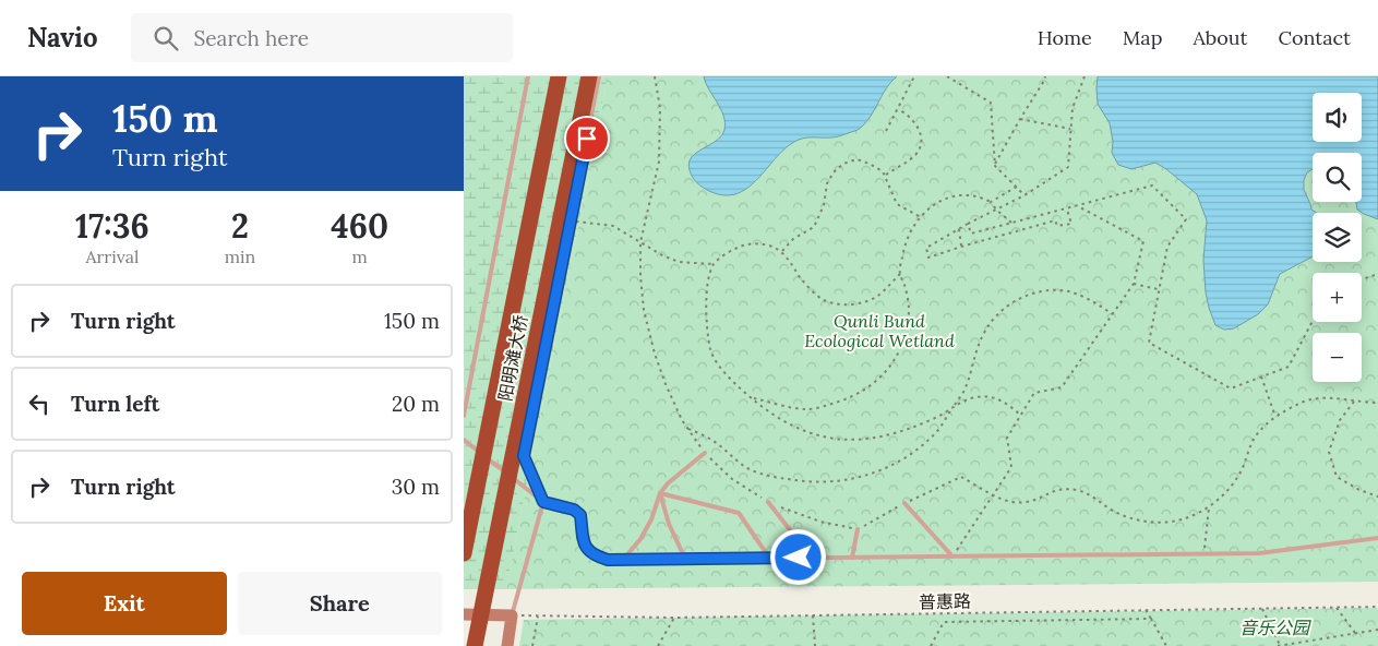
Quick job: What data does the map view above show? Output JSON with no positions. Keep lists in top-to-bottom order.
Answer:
{
  "streets": {
    "highway": ["阳明滩大桥"],
    "path": ["普惠路"]
  },
  "parks": ["Qunli Bund Ecological Wetland", "音乐公园"],
  "page": {
    "header": "Navio",
    "search": "Search here",
    "nav": [
      "Home",
      "Map",
      "About",
      "Contact"
    ],
    "turn": ["150 m", "Turn right"],
    "map_buttons": ["+", "−"],
    "eta": [
      "17:36",
      "Arrival",
      "2",
      "min",
      "460",
      "m"
    ],
    "list": [
      {
        "name": "Turn right",
        "value": "150 m"
      },
      {
        "name": "Turn left",
        "value": "20 m"
      },
      {
        "name": "Turn right",
        "value": "30 m"
      }
    ],
    "buttons": ["Exit", "Share"]
  }
}
